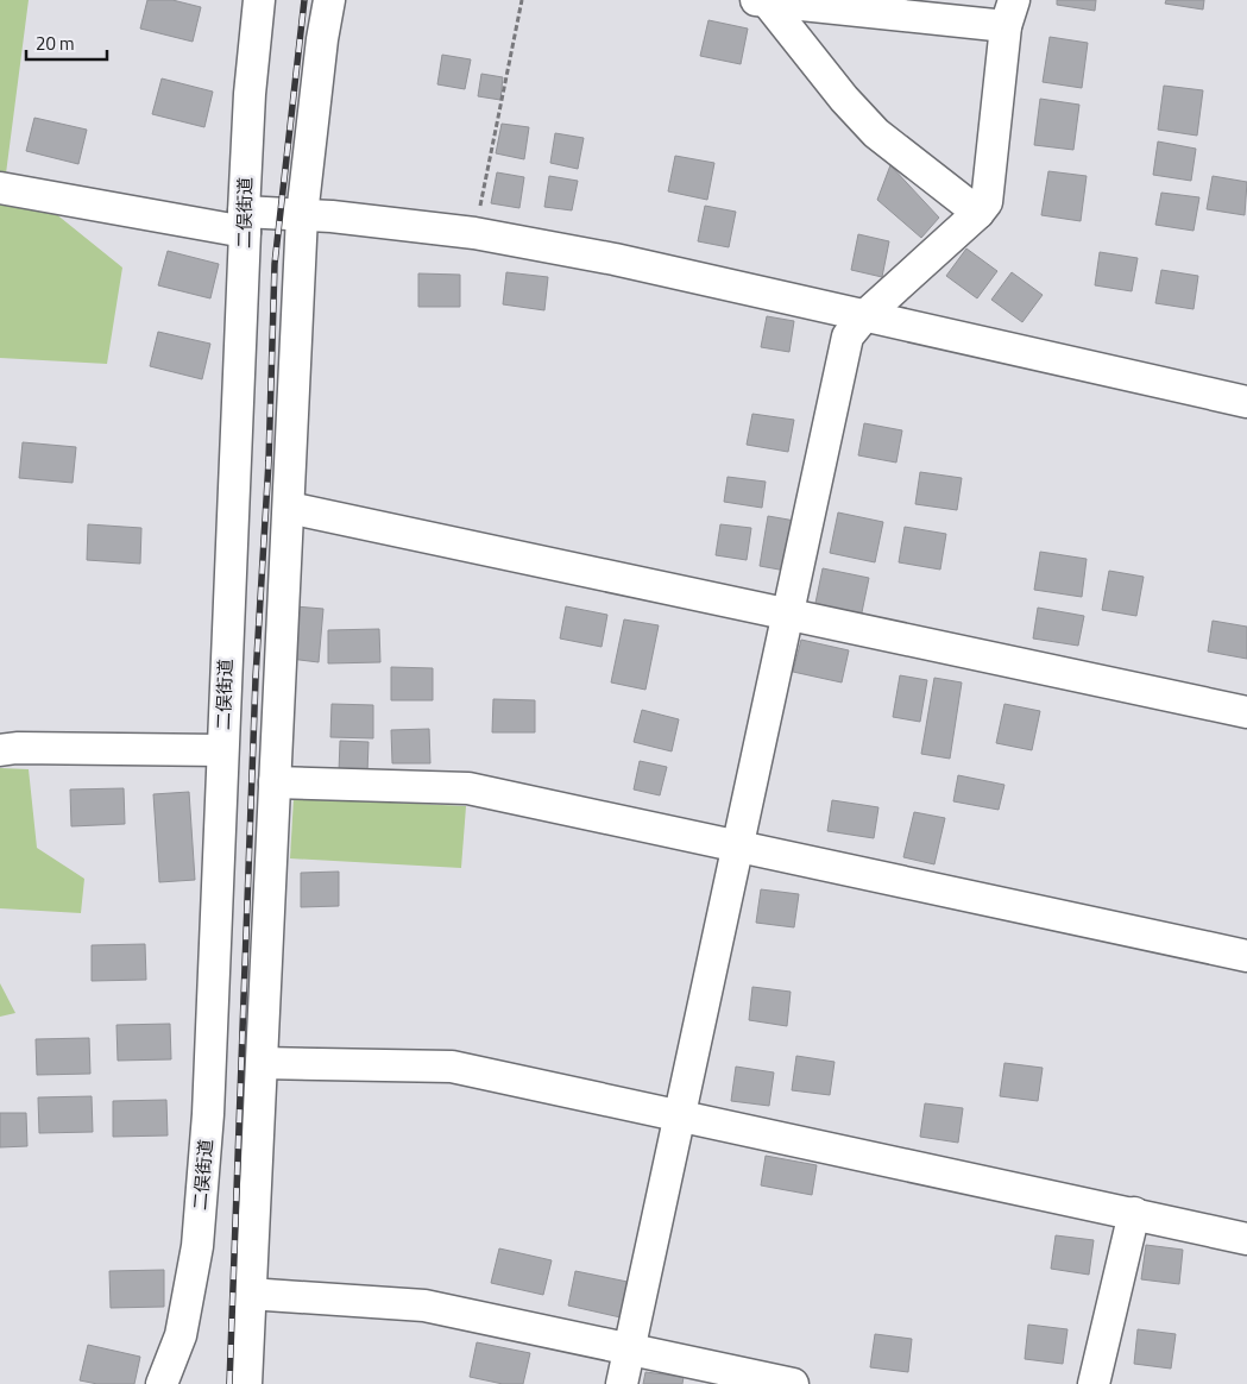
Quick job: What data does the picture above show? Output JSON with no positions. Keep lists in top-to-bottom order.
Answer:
{
  "streets": {
    "street": ["二俣街道"]
  },
  "scale_bar": "20 m"
}
